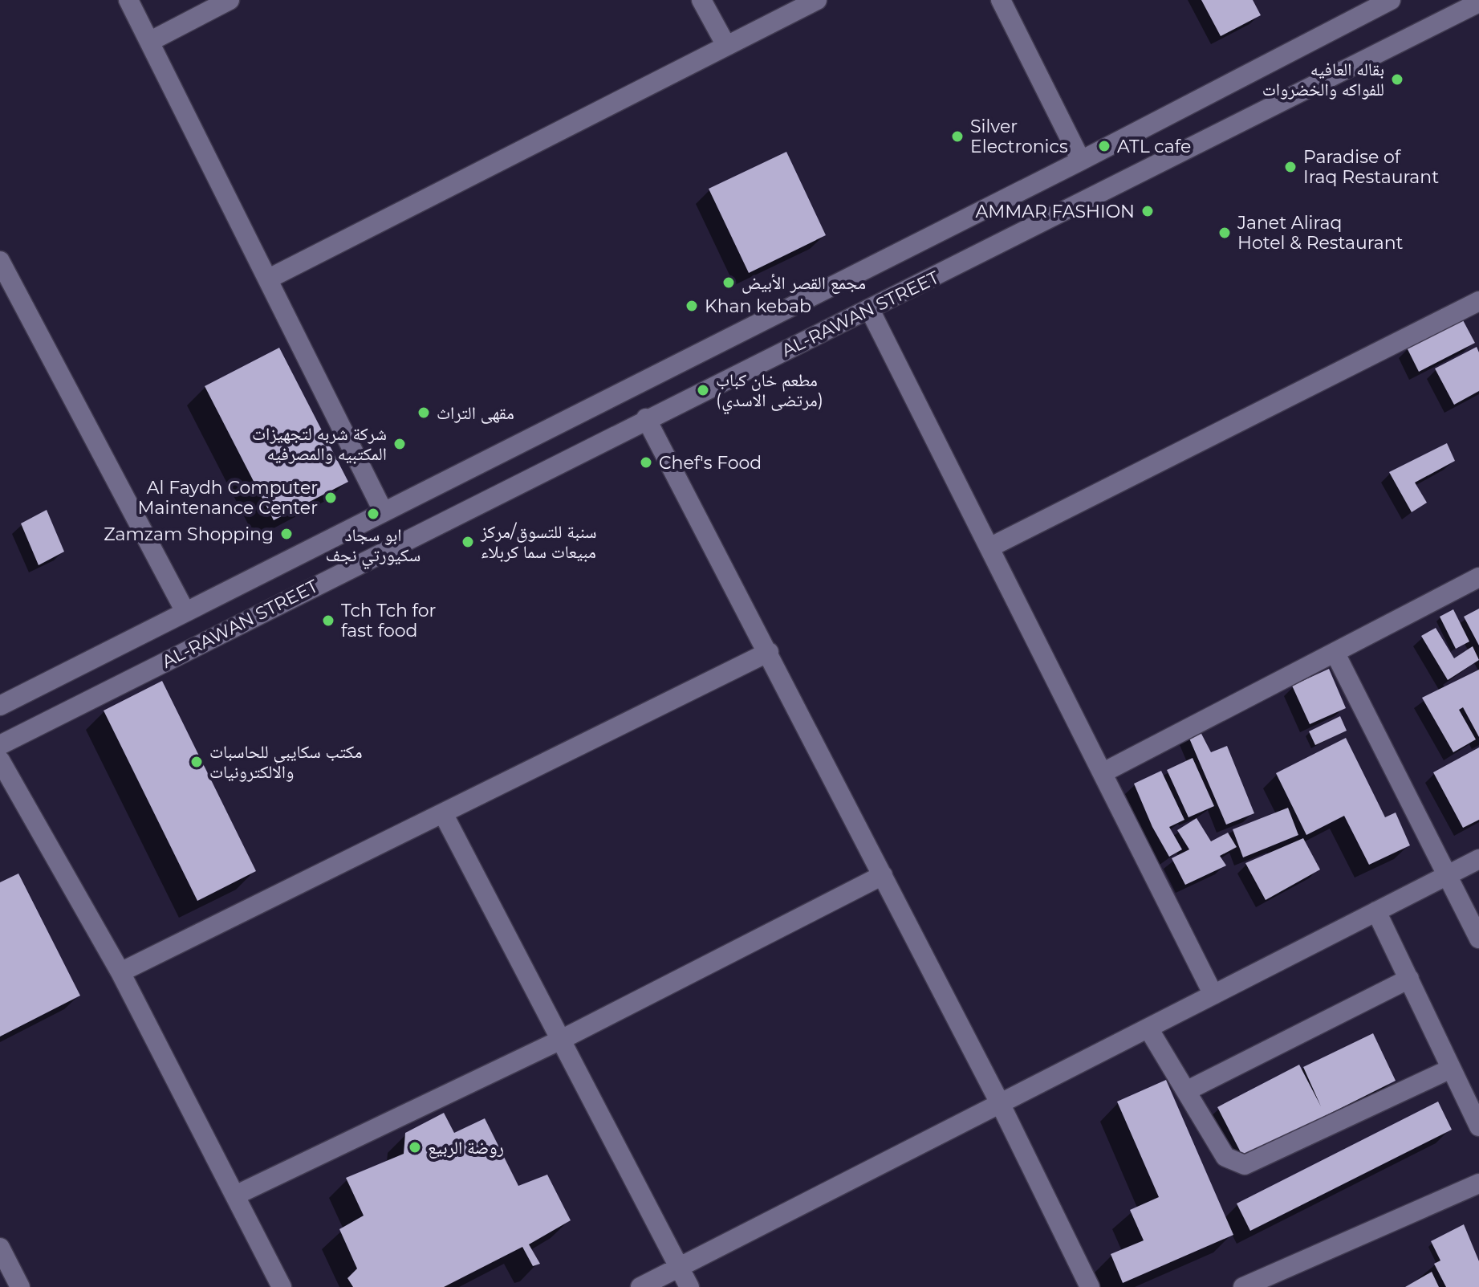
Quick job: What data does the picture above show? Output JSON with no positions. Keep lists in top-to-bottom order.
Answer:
{
  "streets": {
    "street": ["AL-RAWAN STREET"]
  },
  "places": [
    "بقاله العافيه للفواكه والخضروات",
    "Silver Electronics",
    "ATL cafe",
    "Paradise of Iraq Restaurant",
    "AMMAR FASHION",
    "Janet Aliraq Hotel & Restaurant",
    "مجمع القصر الأبيض",
    "Khan kebab",
    "مطعم خان كباب (مرتضى الاسدي)",
    "مقهى التراث",
    "شركة شربه لتجهيزات المكتبيه والمصرفيه",
    "Chef's Food",
    "Al Faydh Computer Maintenance Center",
    "ابو سجاد سكيورتي نجف",
    "Zamzam Shopping",
    "سنبة للتسوق/مركز مبيعات سما كربلاء",
    "Tch Tch for fast food",
    "مكتب سكايبي للحاسبات والالكترونيات",
    "روضة الربيع"
  ]
}
